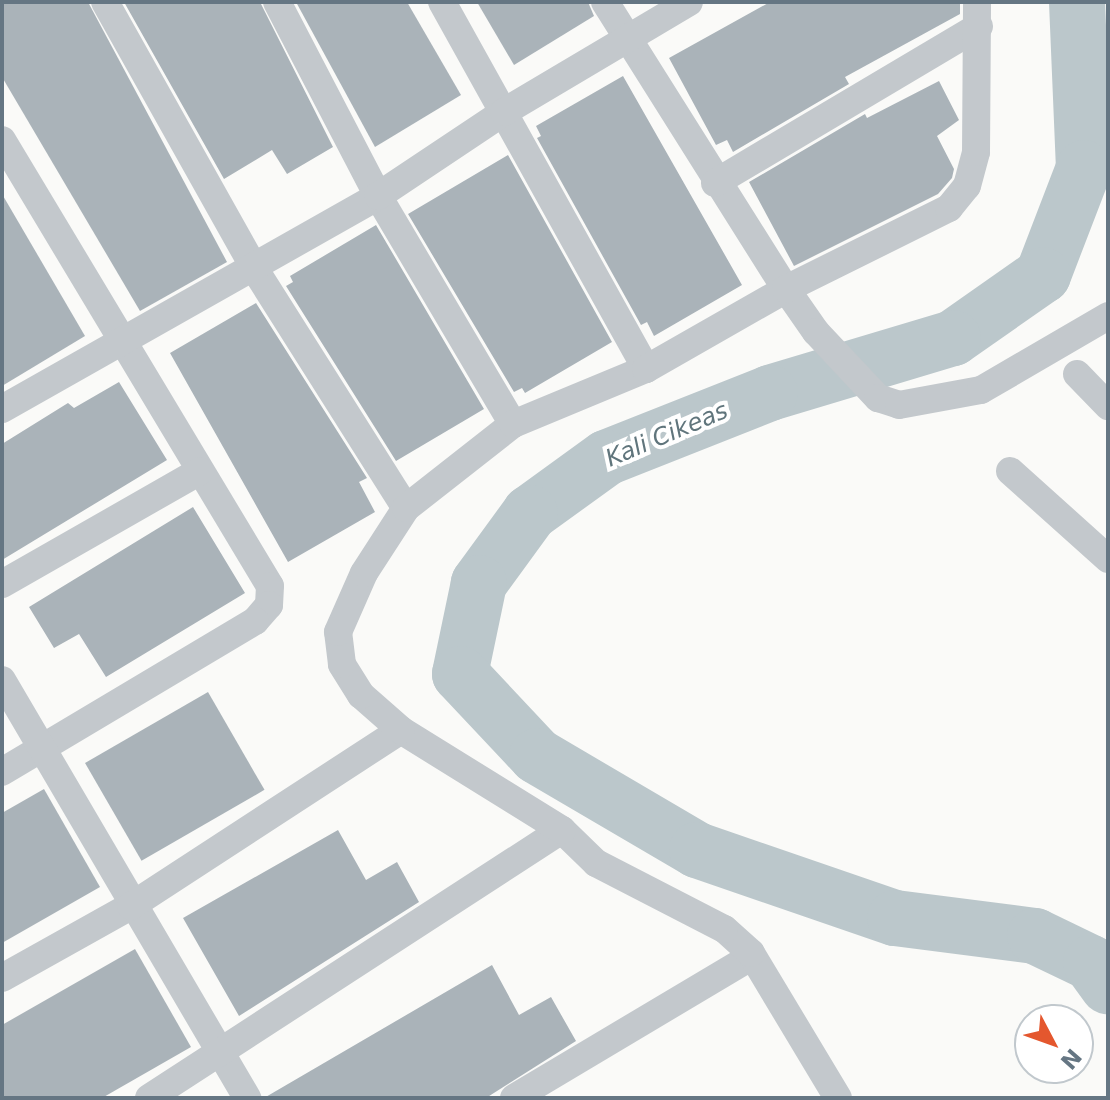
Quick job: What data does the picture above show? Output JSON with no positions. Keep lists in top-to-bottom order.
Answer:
{
  "water": ["Kali Cikeas"],
  "north": "bottom right"
}
